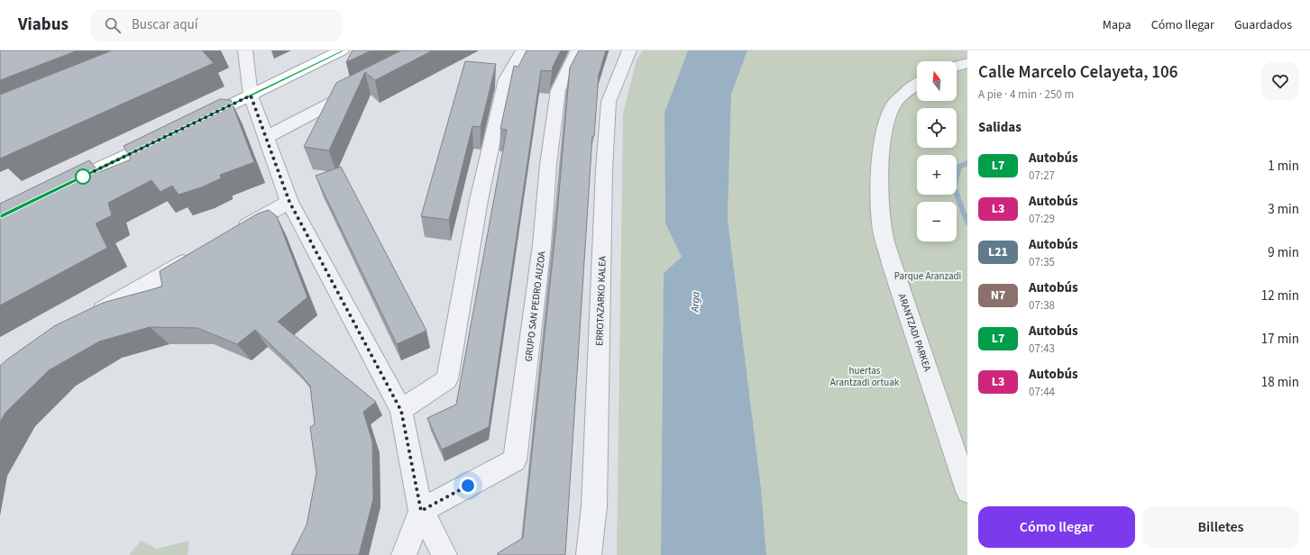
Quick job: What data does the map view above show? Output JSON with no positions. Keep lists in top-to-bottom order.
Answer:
{
  "streets": {
    "street": ["ERROTAZARKO KALEA", "GRUPO SAN PEDRO AUZOA", "ARANTZADI PARKEA"]
  },
  "water": ["Arga"],
  "parks": ["Parque Aranzadi", "huertas Arantzadi ortuak"],
  "lines": ["bus line L7"],
  "north": "top",
  "page": {
    "header": "Viabus",
    "search": "Buscar aquí",
    "nav": ["Mapa", "Cómo llegar", "Guardados"],
    "heading": [
      ["Calle Marcelo Celayeta, 106", "A pie · 4 min · 250 m"],
      "Salidas"
    ],
    "map_buttons": ["+", "−"],
    "list": [
      {
        "mark": "L7",
        "name": "Autobús",
        "note": "07:27",
        "value": "1 min"
      },
      {
        "mark": "L3",
        "name": "Autobús",
        "note": "07:29",
        "value": "3 min"
      },
      {
        "mark": "L21",
        "name": "Autobús",
        "note": "07:35",
        "value": "9 min"
      },
      {
        "mark": "N7",
        "name": "Autobús",
        "note": "07:38",
        "value": "12 min"
      },
      {
        "mark": "L7",
        "name": "Autobús",
        "note": "07:43",
        "value": "17 min"
      },
      {
        "mark": "L3",
        "name": "Autobús",
        "note": "07:44",
        "value": "18 min"
      }
    ],
    "buttons": ["Cómo llegar", "Billetes"]
  }
}
